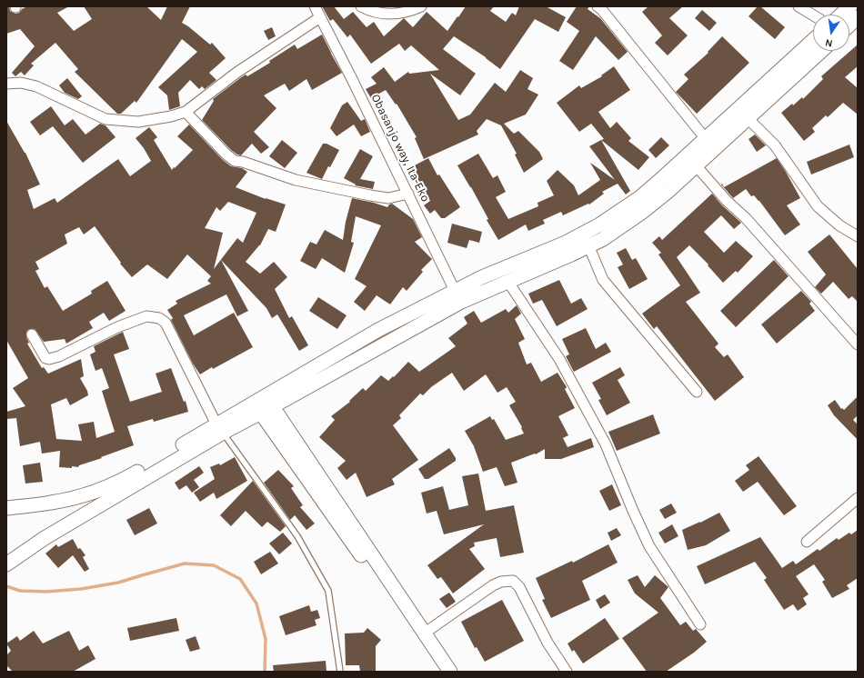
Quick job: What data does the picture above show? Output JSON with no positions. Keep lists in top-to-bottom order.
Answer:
{
  "streets": {
    "street": ["Obasanjo way, Ita-Eko"]
  },
  "north": "bottom"
}
